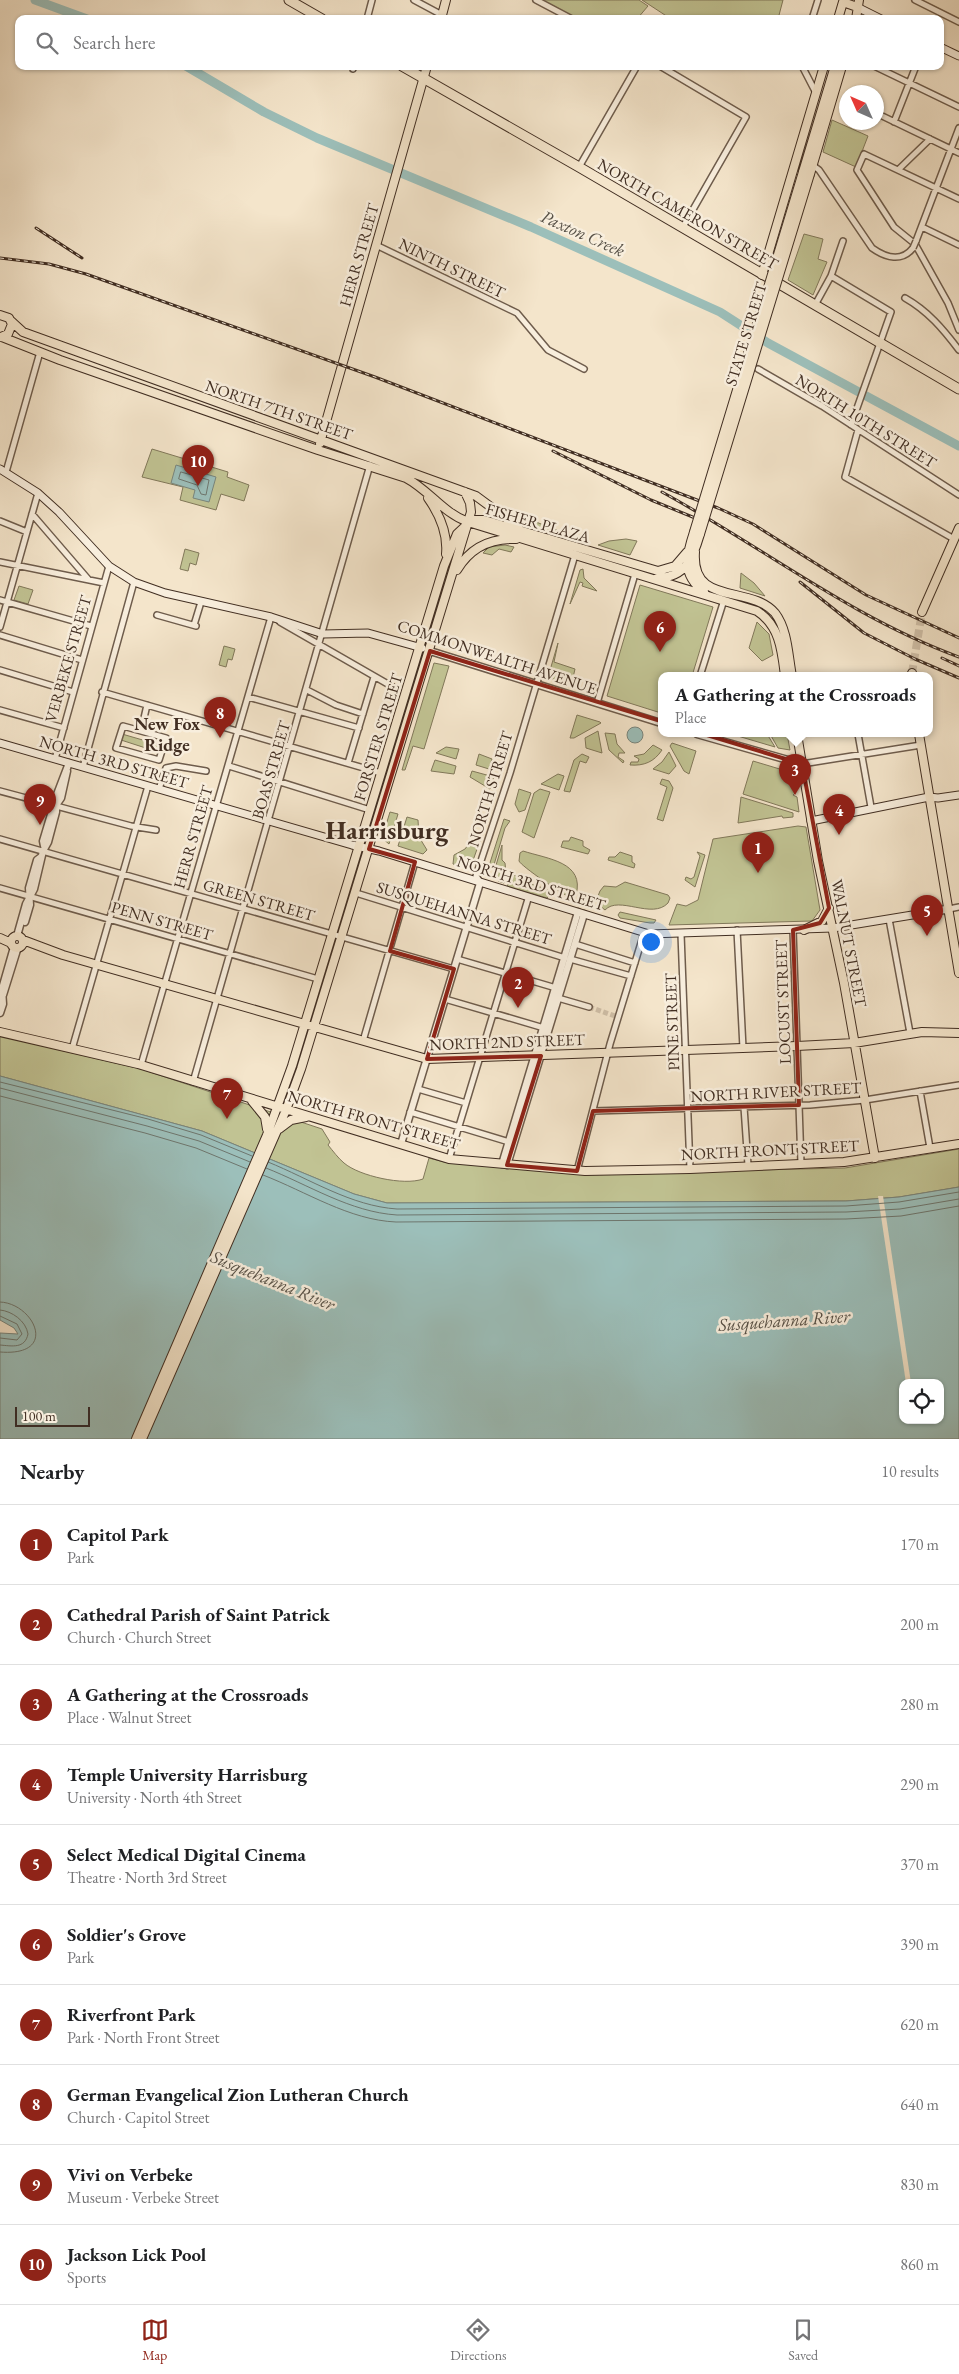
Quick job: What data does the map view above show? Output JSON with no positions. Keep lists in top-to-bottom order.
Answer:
{
  "streets": {
    "highway": ["NORTH CAMERON STREET"],
    "main road": [
      "HERR STREET",
      "STATE STREET",
      "NORTH 7TH STREET",
      "FISHER PLAZA",
      "COMMONWEALTH AVENUE",
      "FORSTER STREET",
      "NORTH 3RD STREET",
      "WALNUT STREET",
      "NORTH 2ND STREET",
      "NORTH FRONT STREET"
    ],
    "street": [
      "NINTH STREET",
      "NORTH 10TH STREET",
      "VERBEKE STREET",
      "BOAS STREET",
      "NORTH STREET",
      "GREEN STREET",
      "SUSQUEHANNA STREET",
      "PENN STREET",
      "LOCUST STREET",
      "PINE STREET",
      "NORTH RIVER STREET"
    ]
  },
  "crossings": [
    ["NORTH CAMERON STREET", "HERR STREET"],
    ["NORTH CAMERON STREET", "STATE STREET"],
    ["HERR STREET", "NINTH STREET"],
    ["HERR STREET", "NORTH 7TH STREET"],
    ["HERR STREET", "COMMONWEALTH AVENUE"],
    ["HERR STREET", "NORTH 3RD STREET"],
    ["HERR STREET", "GREEN STREET"],
    ["HERR STREET", "PENN STREET"],
    ["HERR STREET", "NORTH 2ND STREET"],
    ["HERR STREET", "NORTH FRONT STREET"],
    ["STATE STREET", "FISHER PLAZA"],
    ["NORTH 7TH STREET", "FISHER PLAZA"],
    ["NORTH 7TH STREET", "FORSTER STREET"],
    ["NORTH 7TH STREET", "BOAS STREET"],
    ["FISHER PLAZA", "FORSTER STREET"],
    ["FISHER PLAZA", "NORTH STREET"],
    ["COMMONWEALTH AVENUE", "VERBEKE STREET"],
    ["COMMONWEALTH AVENUE", "FORSTER STREET"],
    ["COMMONWEALTH AVENUE", "BOAS STREET"],
    ["COMMONWEALTH AVENUE", "NORTH STREET"],
    ["VERBEKE STREET", "NORTH 3RD STREET"],
    ["FORSTER STREET", "NORTH 3RD STREET"],
    ["FORSTER STREET", "GREEN STREET"],
    ["FORSTER STREET", "SUSQUEHANNA STREET"],
    ["FORSTER STREET", "PENN STREET"],
    ["FORSTER STREET", "NORTH 2ND STREET"],
    ["FORSTER STREET", "NORTH FRONT STREET"],
    ["NORTH 3RD STREET", "BOAS STREET"],
    ["NORTH 3RD STREET", "NORTH STREET"],
    ["NORTH 3RD STREET", "WALNUT STREET"],
    ["NORTH 3RD STREET", "LOCUST STREET"],
    ["NORTH 3RD STREET", "PINE STREET"],
    ["BOAS STREET", "GREEN STREET"],
    ["BOAS STREET", "PENN STREET"],
    ["BOAS STREET", "NORTH 2ND STREET"],
    ["BOAS STREET", "NORTH FRONT STREET"],
    ["NORTH STREET", "GREEN STREET"],
    ["NORTH STREET", "SUSQUEHANNA STREET"],
    ["NORTH STREET", "NORTH 2ND STREET"],
    ["NORTH STREET", "NORTH FRONT STREET"],
    ["WALNUT STREET", "NORTH 2ND STREET"],
    ["WALNUT STREET", "NORTH RIVER STREET"],
    ["WALNUT STREET", "NORTH FRONT STREET"],
    ["LOCUST STREET", "NORTH 2ND STREET"],
    ["LOCUST STREET", "NORTH RIVER STREET"],
    ["LOCUST STREET", "NORTH FRONT STREET"],
    ["PINE STREET", "NORTH 2ND STREET"],
    ["PINE STREET", "NORTH RIVER STREET"],
    ["PINE STREET", "NORTH FRONT STREET"]
  ],
  "districts": ["New Fox Ridge", "Harrisburg"],
  "water": ["Paxton Creek", "Susquehanna River"],
  "scale_bar": "100 m",
  "north": "top left",
  "page": {
    "search": "Search here",
    "pins": [
      "10",
      "6",
      "8",
      "3",
      "9",
      "4",
      "1",
      "5",
      "2",
      "7"
    ],
    "popup": ["A Gathering at the Crossroads", "Place"],
    "scale": "100 m",
    "heading": ["Nearby", "10 results"],
    "list": [
      {
        "mark": "1",
        "name": "Capitol Park",
        "note": "Park",
        "value": "170 m"
      },
      {
        "mark": "2",
        "name": "Cathedral Parish of Saint Patrick",
        "note": "Church · Church Street",
        "value": "200 m"
      },
      {
        "mark": "3",
        "name": "A Gathering at the Crossroads",
        "note": "Place · Walnut Street",
        "value": "280 m"
      },
      {
        "mark": "4",
        "name": "Temple University Harrisburg",
        "note": "University · North 4th Street",
        "value": "290 m"
      },
      {
        "mark": "5",
        "name": "Select Medical Digital Cinema",
        "note": "Theatre · North 3rd Street",
        "value": "370 m"
      },
      {
        "mark": "6",
        "name": "Soldier's Grove",
        "note": "Park",
        "value": "390 m"
      },
      {
        "mark": "7",
        "name": "Riverfront Park",
        "note": "Park · North Front Street",
        "value": "620 m"
      },
      {
        "mark": "8",
        "name": "German Evangelical Zion Lutheran Church",
        "note": "Church · Capitol Street",
        "value": "640 m"
      },
      {
        "mark": "9",
        "name": "Vivi on Verbeke",
        "note": "Museum · Verbeke Street",
        "value": "830 m"
      },
      {
        "mark": "10",
        "name": "Jackson Lick Pool",
        "note": "Sports",
        "value": "860 m"
      }
    ],
    "nav": ["Map", "Directions", "Saved"]
  }
}
